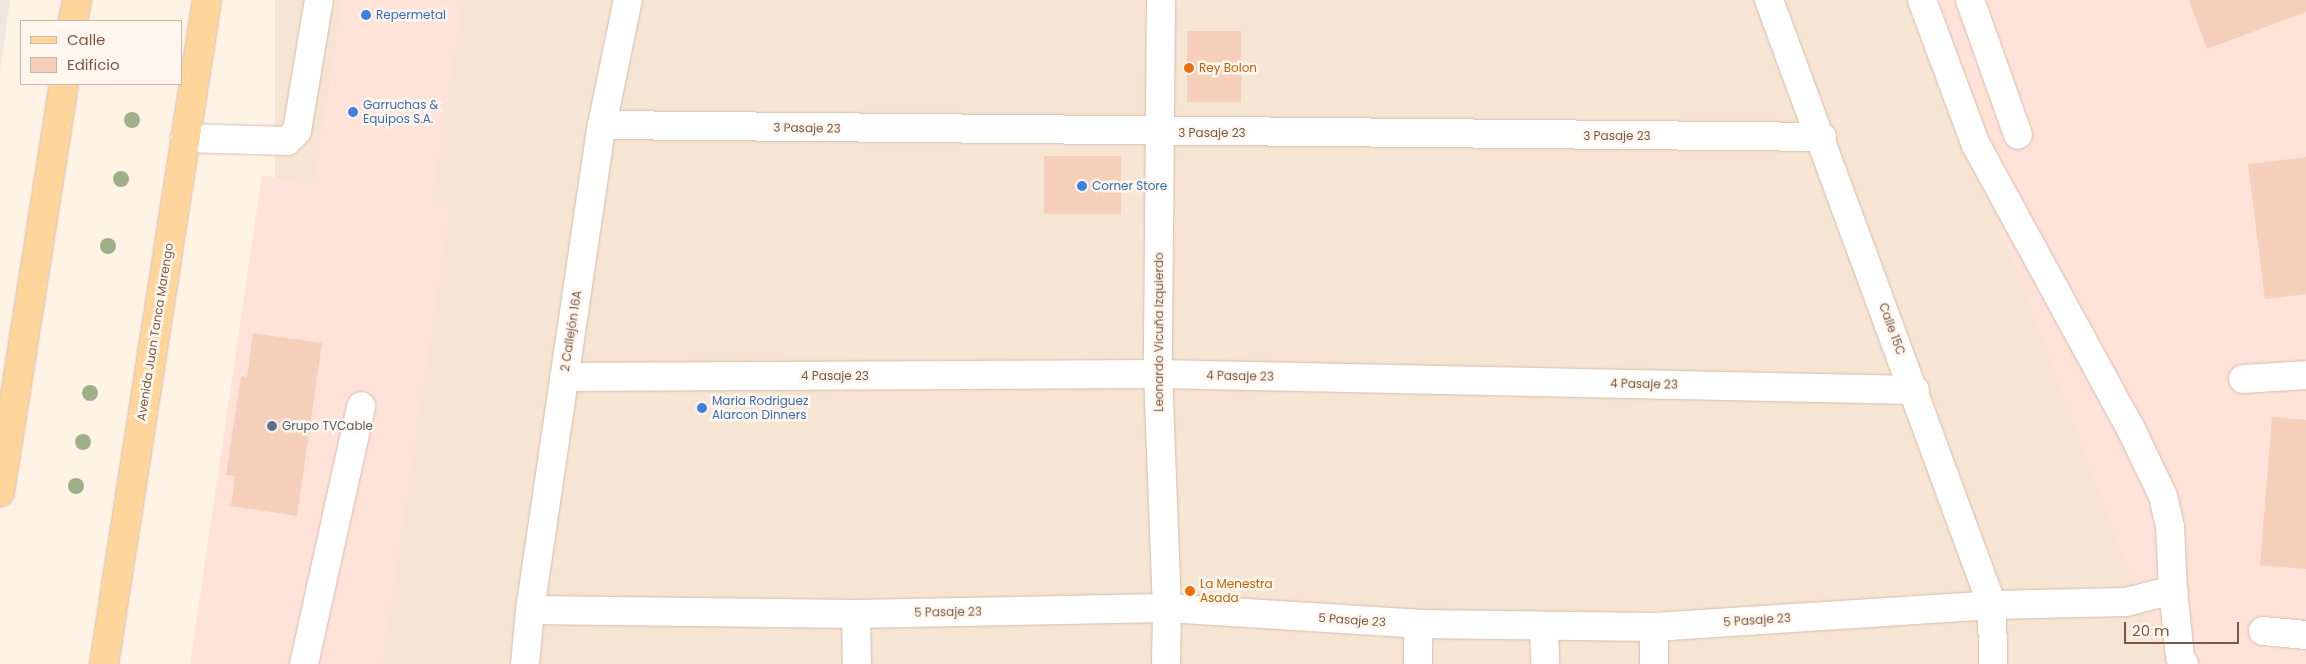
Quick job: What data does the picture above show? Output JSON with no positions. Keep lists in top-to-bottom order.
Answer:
{
  "streets": {
    "main road": ["Avenida Juan Tanca Marengo"],
    "street": [
      "3 Pasaje 23",
      "Calle 15C",
      "2 Callejón 16A",
      "Leonardo Vicuña Izquierdo",
      "4 Pasaje 23",
      "5 Pasaje 23"
    ]
  },
  "crossings": [
    ["3 Pasaje 23", "Calle 15C"],
    ["3 Pasaje 23", "2 Callejón 16A"],
    ["3 Pasaje 23", "Leonardo Vicuña Izquierdo"],
    ["Calle 15C", "4 Pasaje 23"],
    ["Calle 15C", "5 Pasaje 23"],
    ["2 Callejón 16A", "4 Pasaje 23"],
    ["2 Callejón 16A", "5 Pasaje 23"],
    ["Leonardo Vicuña Izquierdo", "4 Pasaje 23"],
    ["Leonardo Vicuña Izquierdo", "5 Pasaje 23"]
  ],
  "places": [
    "Repermetal",
    "Rey Bolon",
    "Garruchas & Equipos S.A.",
    "Corner Store",
    "Maria Rodriguez Alarcon Dinners",
    "Grupo TVCable",
    "La Menestra Asada"
  ],
  "legend": ["Calle", "Edificio"],
  "scale_bar": "20 m"
}
